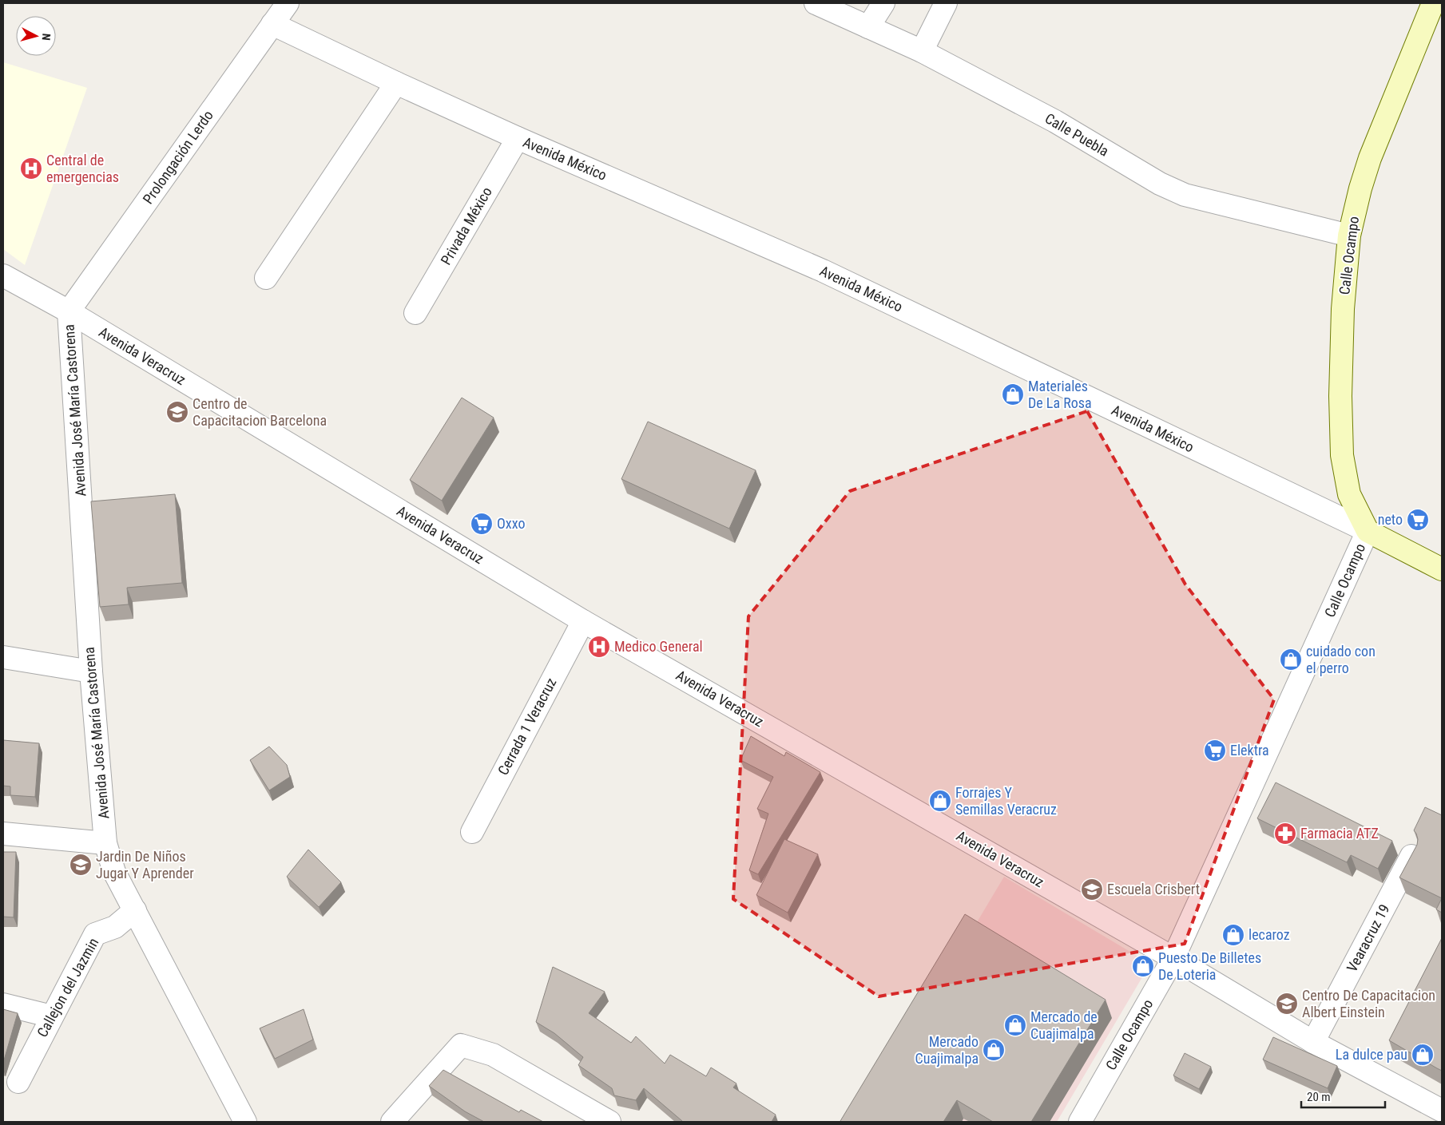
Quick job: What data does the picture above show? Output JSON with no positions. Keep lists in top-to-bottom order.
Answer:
{
  "streets": {
    "main road": ["Avenida México", "Calle Ocampo"],
    "street": [
      "Calle Puebla",
      "Prolongación Lerdo",
      "Privada México",
      "Avenida Veracruz",
      "Avenida José María Castorena",
      "Cerrada 1 Veracruz",
      "Vearacruz 19",
      "Callejon del Jazmin"
    ]
  },
  "crossings": [
    ["Calle Puebla", "Calle Ocampo"],
    ["Prolongación Lerdo", "Avenida México"],
    ["Prolongación Lerdo", "Avenida Veracruz"],
    ["Prolongación Lerdo", "Avenida José María Castorena"],
    ["Avenida México", "Privada México"],
    ["Avenida México", "Calle Ocampo"],
    ["Calle Ocampo", "Avenida Veracruz"],
    ["Avenida Veracruz", "Avenida José María Castorena"],
    ["Avenida Veracruz", "Cerrada 1 Veracruz"],
    ["Avenida Veracruz", "Vearacruz 19"],
    ["Avenida José María Castorena", "Callejon del Jazmin"]
  ],
  "places": {
    "hospital": ["Central de emergencias", "Medico General"],
    "shop": [
      "Materiales De La Rosa",
      "cuidado con el perro",
      "Forrajes Y Semillas Veracruz",
      "lecaroz",
      "Puesto De Billetes De Loteria",
      "Mercado de Cuajimalpa",
      "Mercado Cuajimalpa",
      "La dulce pau"
    ],
    "school or university": [
      "Centro de Capacitacion Barcelona",
      "Jardin De Niños Jugar Y Aprender",
      "Escuela Crisbert",
      "Centro De Capacitacion Albert Einstein"
    ],
    "supermarket": ["neto", "Oxxo", "Elektra"],
    "pharmacy": ["Farmacia ATZ"]
  },
  "scale_bar": "20 m",
  "north": "right"
}
